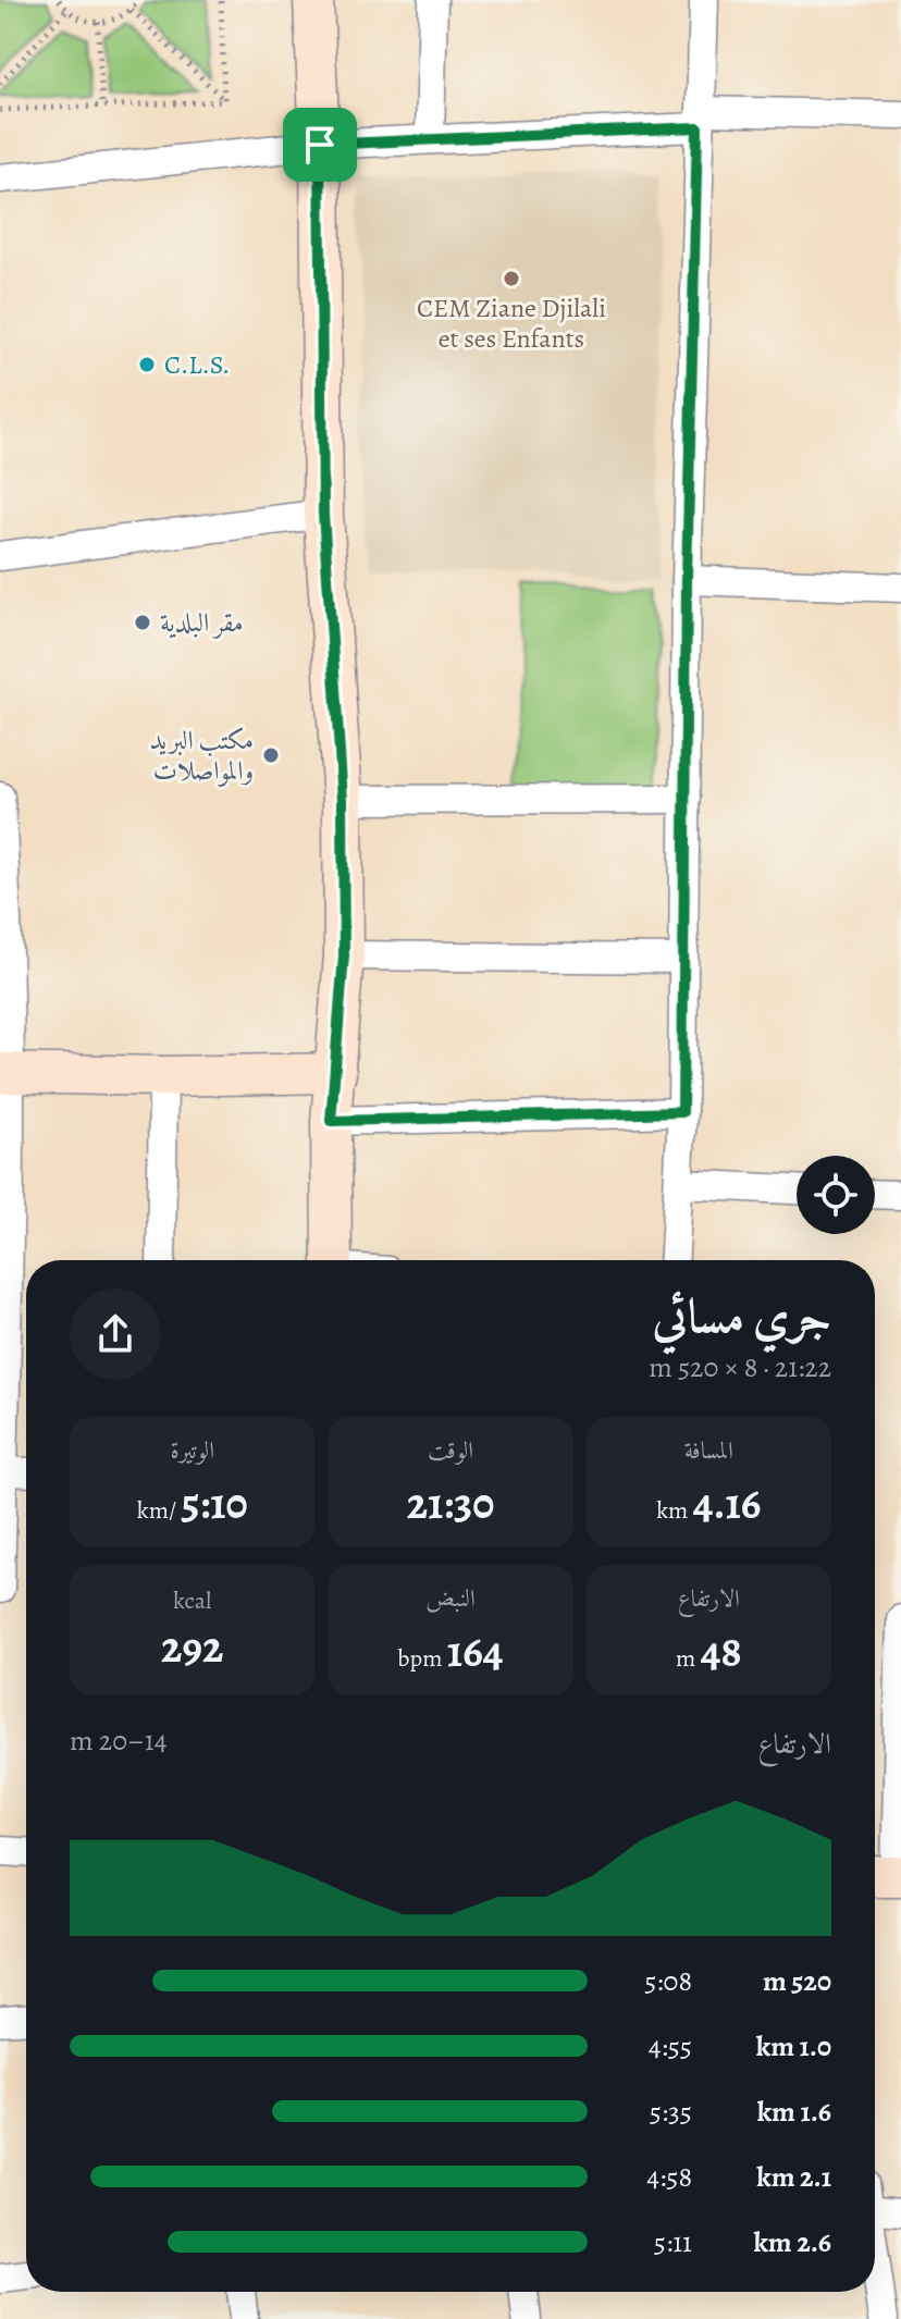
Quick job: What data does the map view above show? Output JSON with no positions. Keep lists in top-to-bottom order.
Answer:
{
  "places": [
    "CEM Ziane Djilali et ses Enfants",
    "C.L.S.",
    "مقر البلدية",
    "مكتب البريد والمواصلات"
  ],
  "page": {
    "heading": ["جري مسائي", "21:22 · 8 × 520 m"],
    "stats": [
      ["المسافة", "4.16 km"],
      ["الوقت", "21:30"],
      ["الوتيرة", "5:10 /km"],
      ["الارتفاع", "48 m"],
      ["النبض", "164 bpm"],
      ["kcal", "292"]
    ],
    "chart": ["الارتفاع", "14–20 m"],
    "list": [
      {
        "name": "520 m",
        "note": "5:08"
      },
      {
        "name": "1.0 km",
        "note": "4:55"
      },
      {
        "name": "1.6 km",
        "note": "5:35"
      },
      {
        "name": "2.1 km",
        "note": "4:58"
      },
      {
        "name": "2.6 km",
        "note": "5:11"
      }
    ]
  }
}
